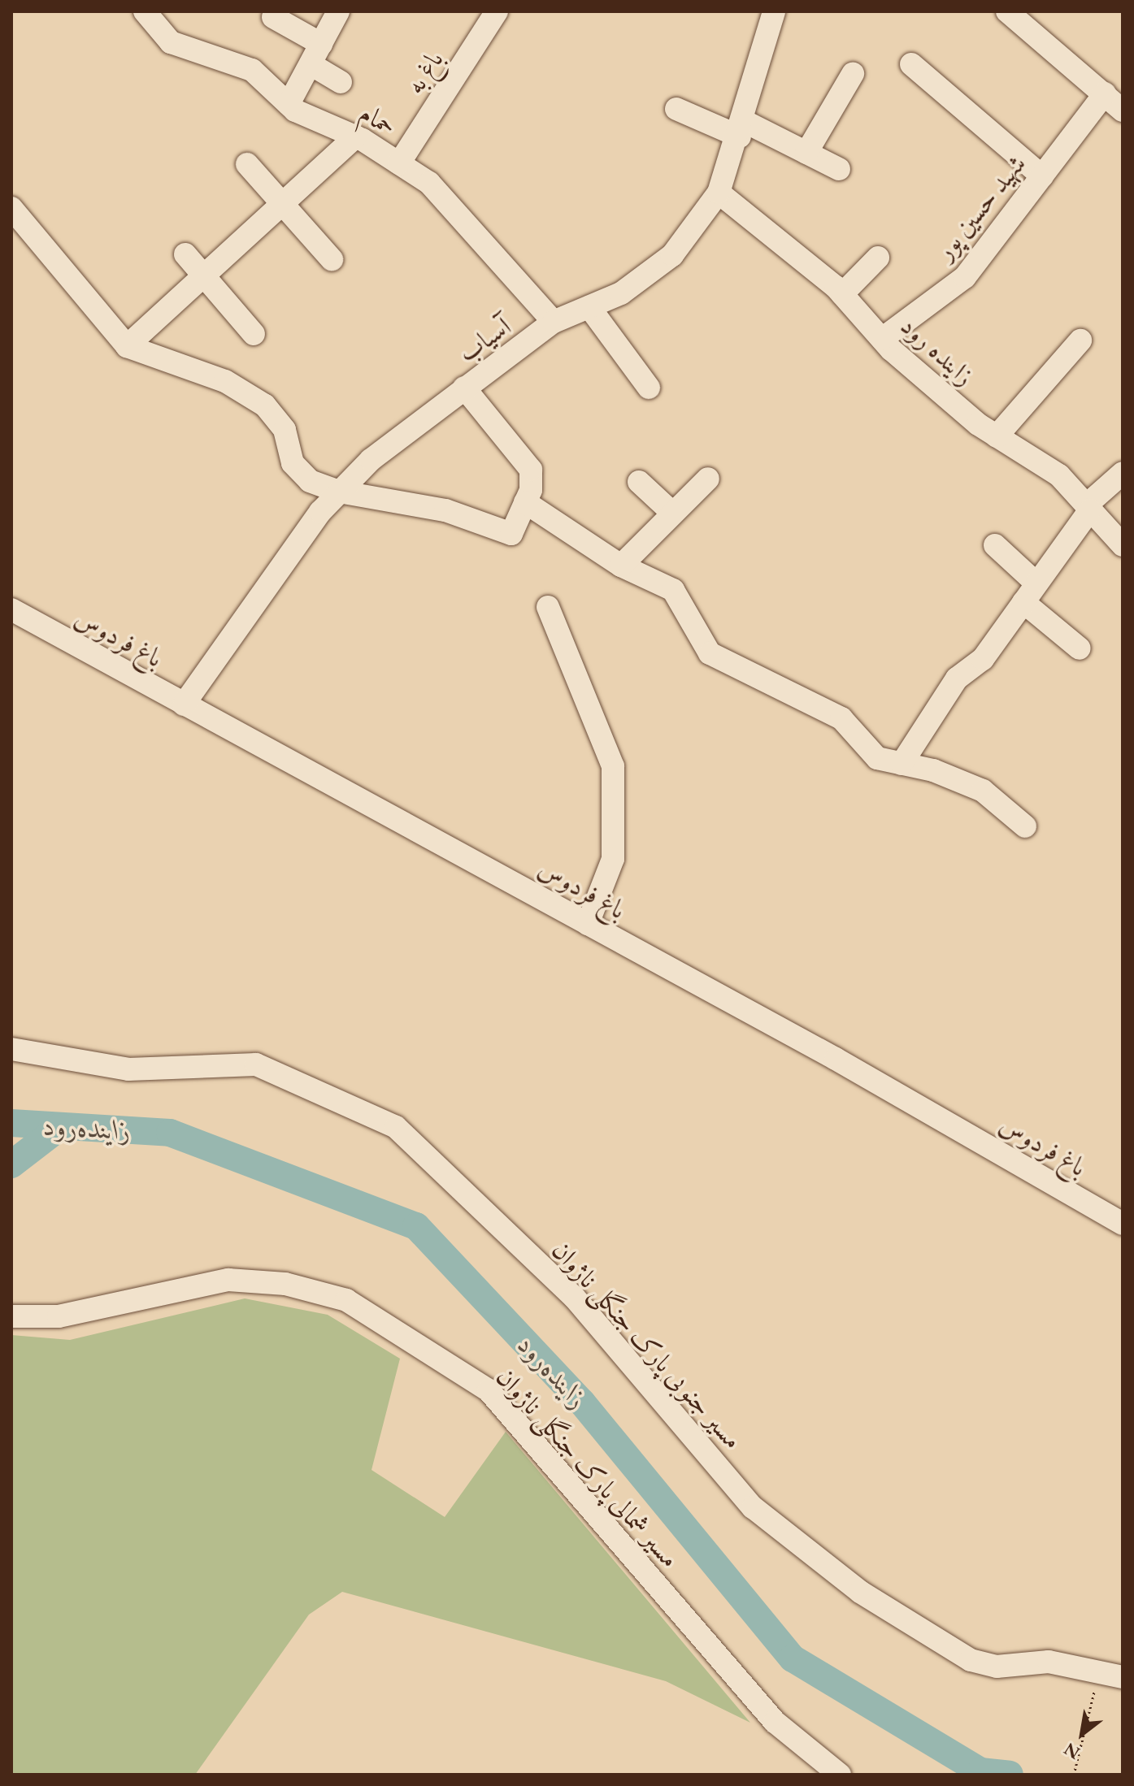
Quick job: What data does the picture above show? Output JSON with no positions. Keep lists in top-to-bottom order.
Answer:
{
  "streets": {
    "street": [
      "باغ به",
      "حمام",
      "شهید حسین پور",
      "آسیاب",
      "زاینده رود",
      "باغ فردوس",
      "مسیر جنوبی پارک جنگلی ناژوان",
      "مسیر شمالی پارک جنگلی ناژوان"
    ]
  },
  "crossings": [
    ["باغ به", "حمام"],
    ["حمام", "آسیاب"],
    ["شهید حسین پور", "زاینده رود"],
    ["آسیاب", "زاینده رود"],
    ["آسیاب", "باغ فردوس"]
  ],
  "water": ["زاینده‌رود"],
  "north": "bottom left"
}
